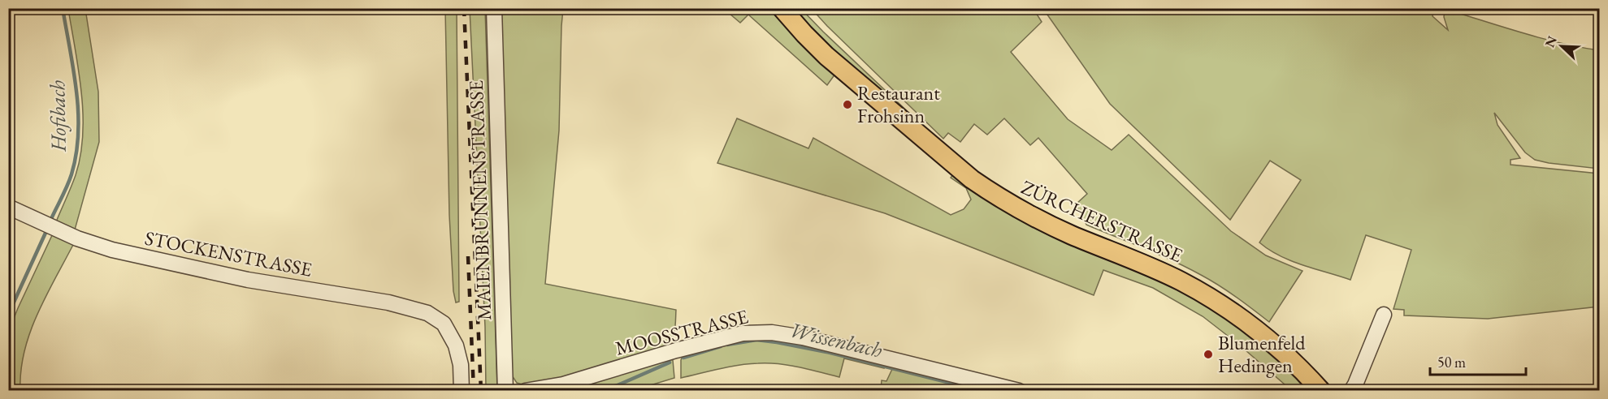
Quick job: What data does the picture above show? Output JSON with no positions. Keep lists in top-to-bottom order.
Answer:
{
  "streets": {
    "main road": ["ZÜRCHERSTRASSE"],
    "street": ["MAIENBRUNNENSTRASSE", "STOCKENSTRASSE", "MOOSSTRASSE"]
  },
  "water": ["Hofibach", "Wissenbach"],
  "places": ["Restaurant Frohsinn", "Blumenfeld Hedingen"],
  "scale_bar": "50 m",
  "north": "top left"
}
